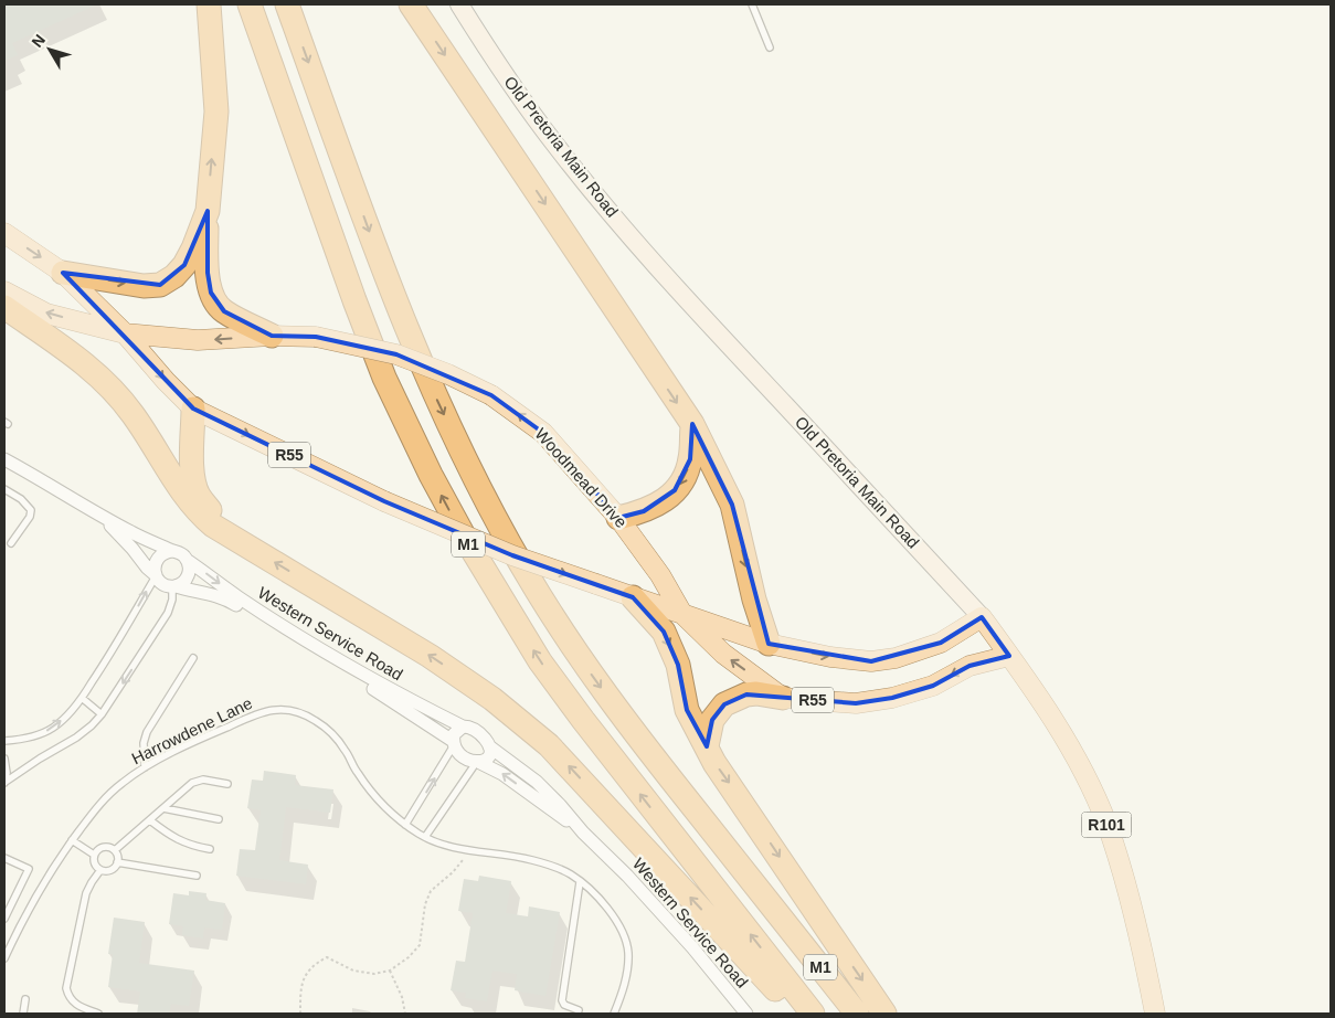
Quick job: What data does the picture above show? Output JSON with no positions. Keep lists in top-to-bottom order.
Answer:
{
  "streets": {
    "highway": ["M1"],
    "main road": [
      "Old Pretoria Main Road",
      "R55",
      "Woodmead Drive",
      "R101"
    ],
    "street": ["Western Service Road"],
    "lane": ["Harrowdene Lane"]
  },
  "crossings": [
    ["Old Pretoria Main Road", "R55"],
    ["Old Pretoria Main Road", "Woodmead Drive"],
    ["R55", "Woodmead Drive"]
  ],
  "north": "top left"
}
